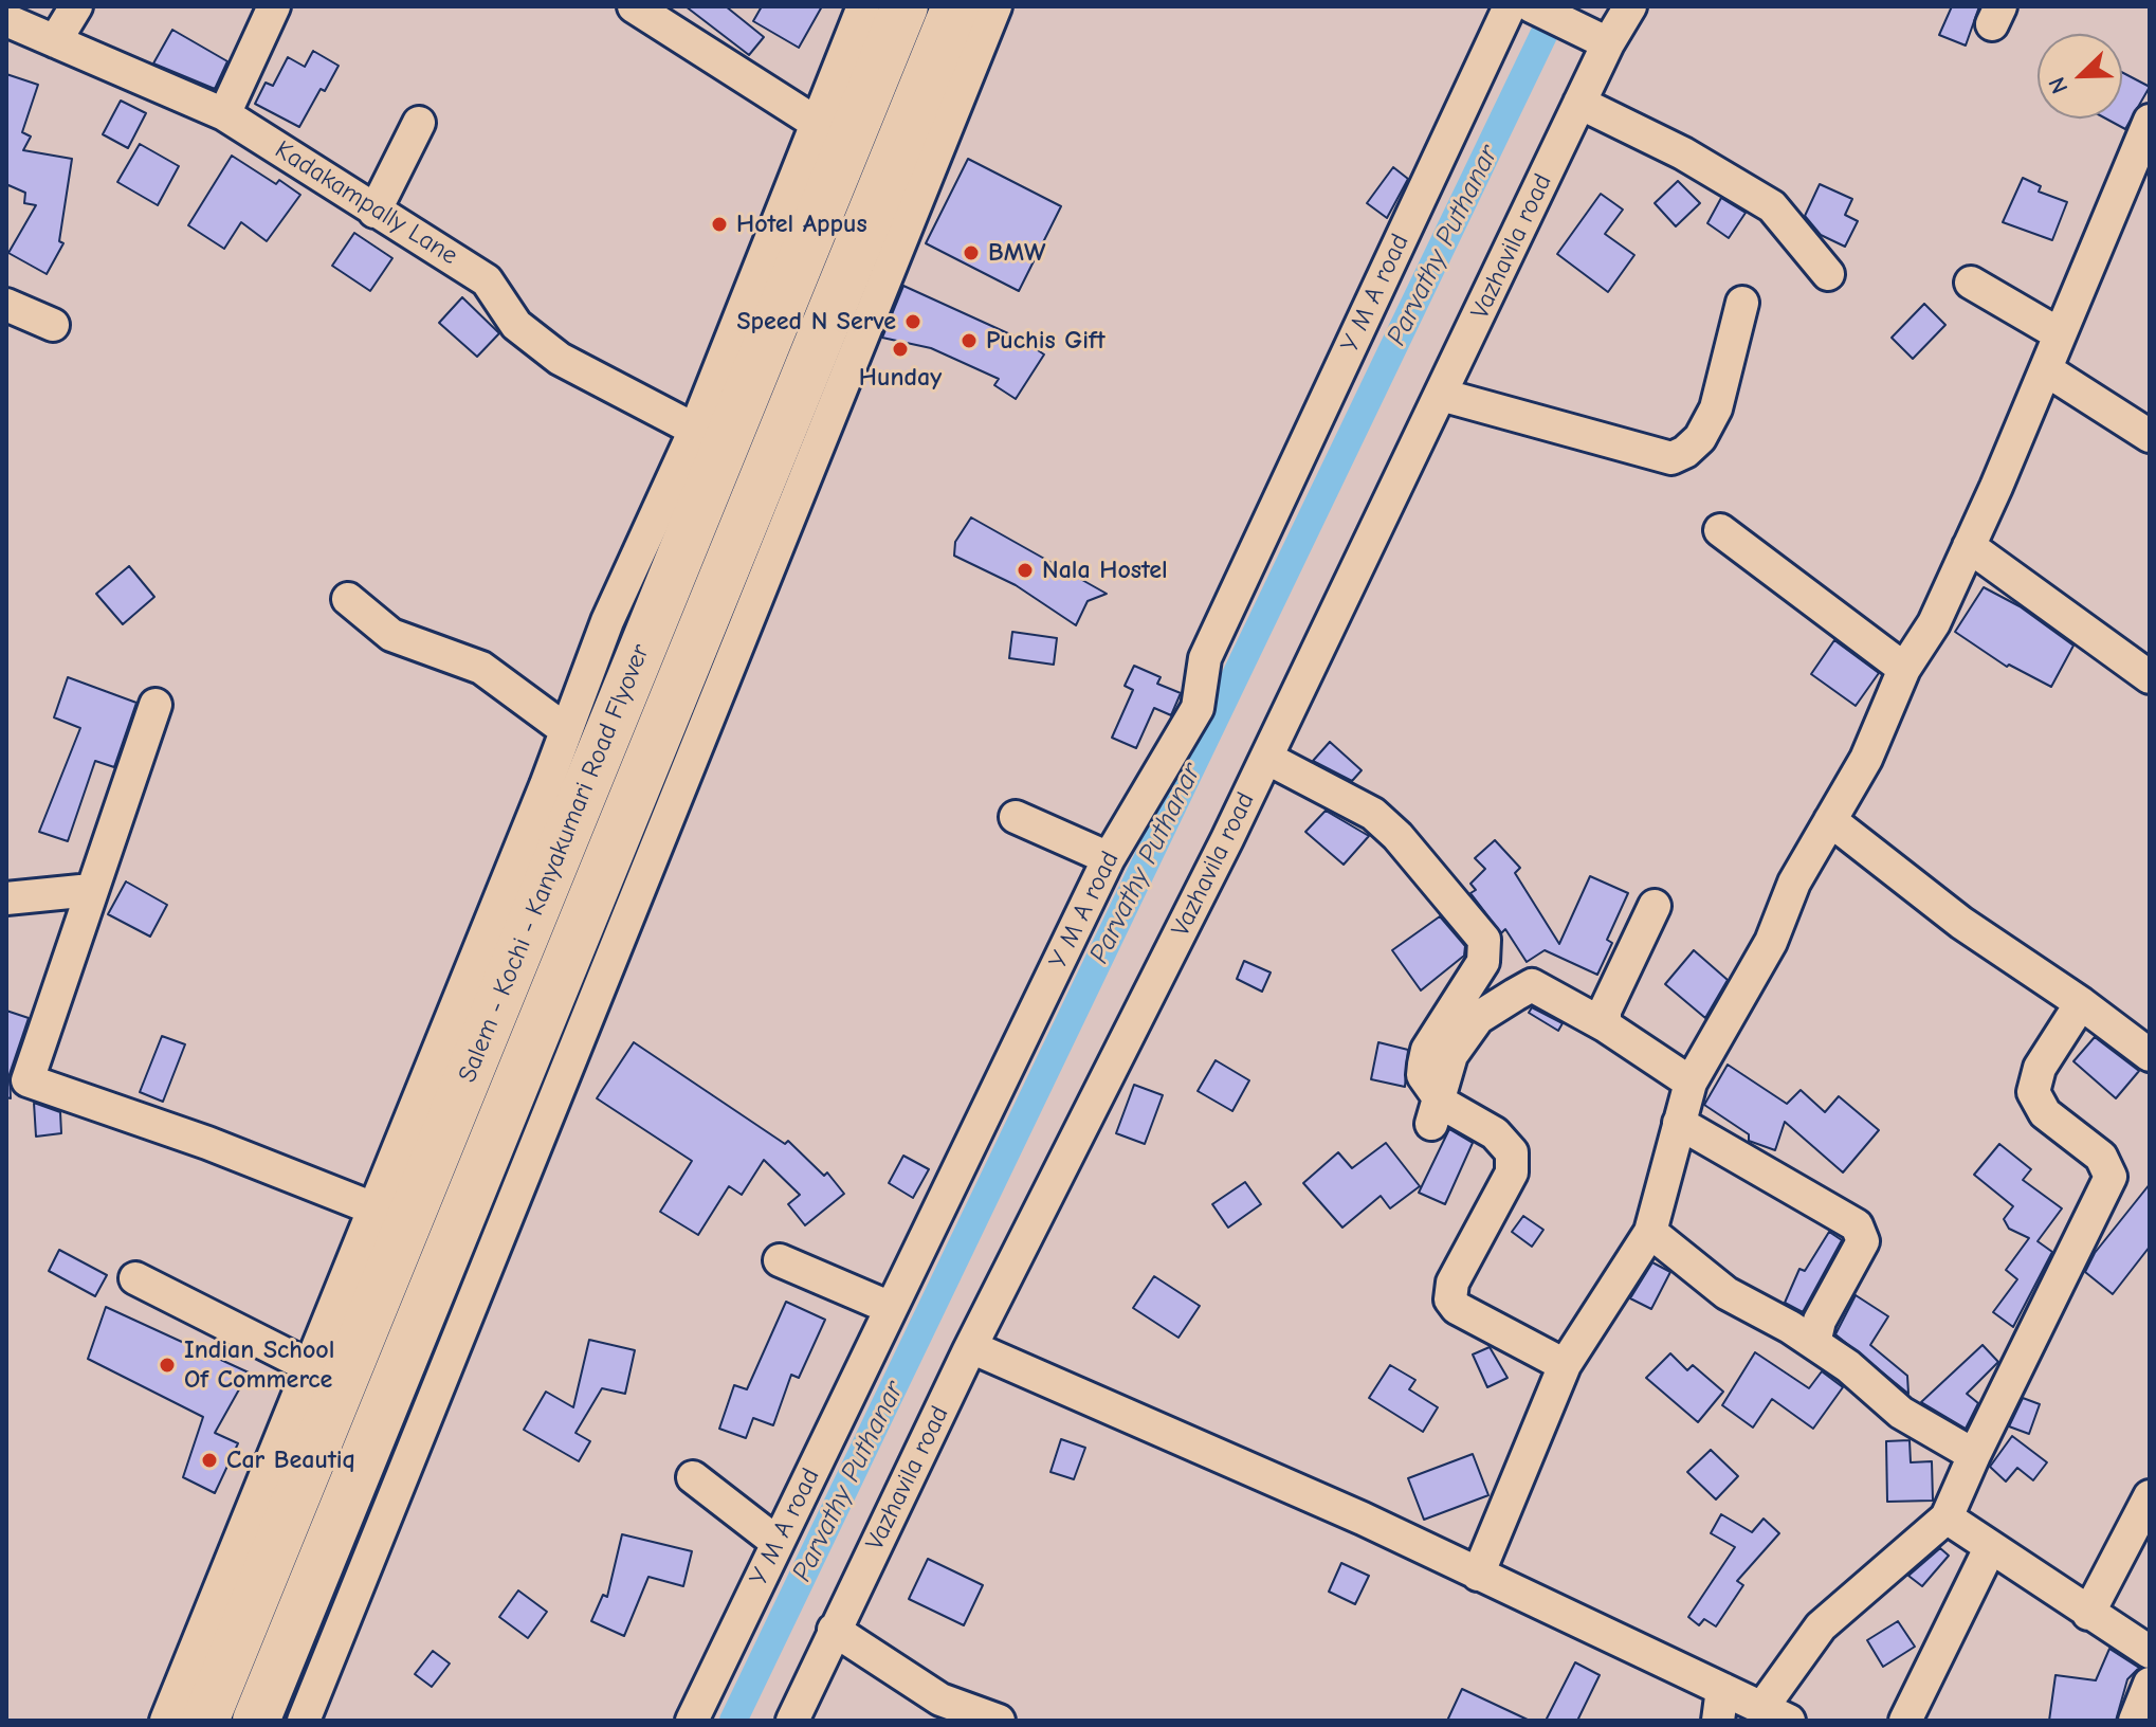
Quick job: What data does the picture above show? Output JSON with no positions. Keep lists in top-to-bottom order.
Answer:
{
  "streets": {
    "highway": ["Salem - Kochi - Kanyakumari Road Flyover"],
    "street": ["Kadakampally Lane", "Vazhavila road", "Y M A road"]
  },
  "water": ["Parvathy Puthanar"],
  "places": [
    "Hotel Appus",
    "BMW",
    "Speed N Serve",
    "Puchis Gift",
    "Hunday",
    "Nala Hostel",
    "Indian School Of Commerce",
    "Car Beautiq"
  ],
  "north": "bottom left"
}
